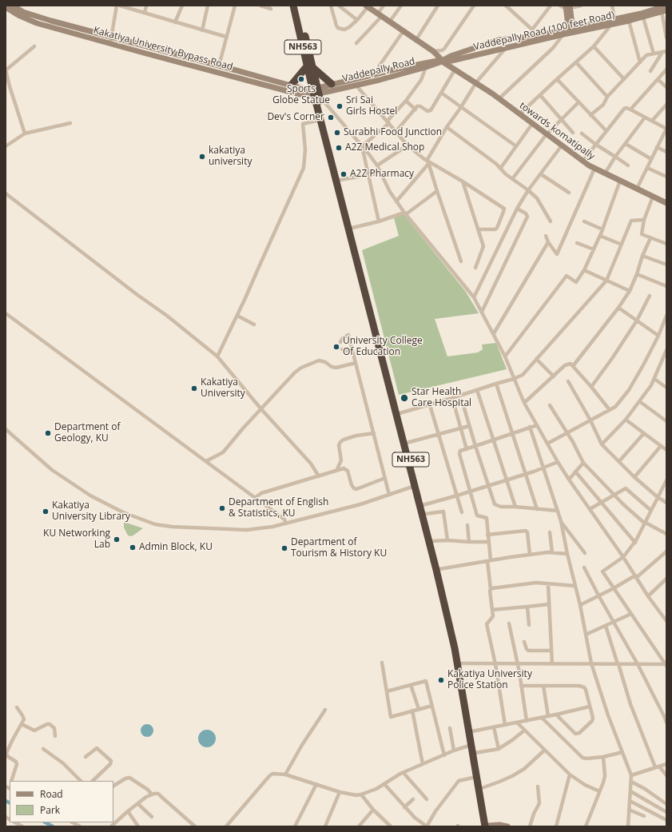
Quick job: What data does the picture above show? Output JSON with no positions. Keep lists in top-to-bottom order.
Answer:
{
  "streets": {
    "highway": ["NH563"],
    "main road": [
      "Vaddepally Road (100 feet Road)",
      "Kakatiya University Bypass Road",
      "Vaddepally Road",
      "towards komatipally"
    ]
  },
  "crossings": [
    ["Vaddepally Road (100 feet Road)", "Vaddepally Road"],
    ["Vaddepally Road (100 feet Road)", "towards komatipally"],
    ["NH563", "Kakatiya University Bypass Road"],
    ["NH563", "Vaddepally Road"],
    ["Kakatiya University Bypass Road", "Vaddepally Road"],
    ["Vaddepally Road", "towards komatipally"]
  ],
  "places": [
    "Sports Globe Statue",
    "Sri Sai Girls Hostel",
    "Dev's Corner",
    "Surabhi Food Junction",
    "A2Z Medical Shop",
    "kakatiya university",
    "A2Z Pharmacy",
    "University College Of Education",
    "Kakatiya University",
    "Star Health Care Hospital",
    "Department of Geology, KU",
    "Department of English & Statistics, KU",
    "Kakatiya University Library",
    "KU Networking Lab",
    "Admin Block, KU",
    "Department of Tourism & History KU",
    "Kakatiya University Police Station"
  ],
  "legend": ["Road", "Park"]
}
